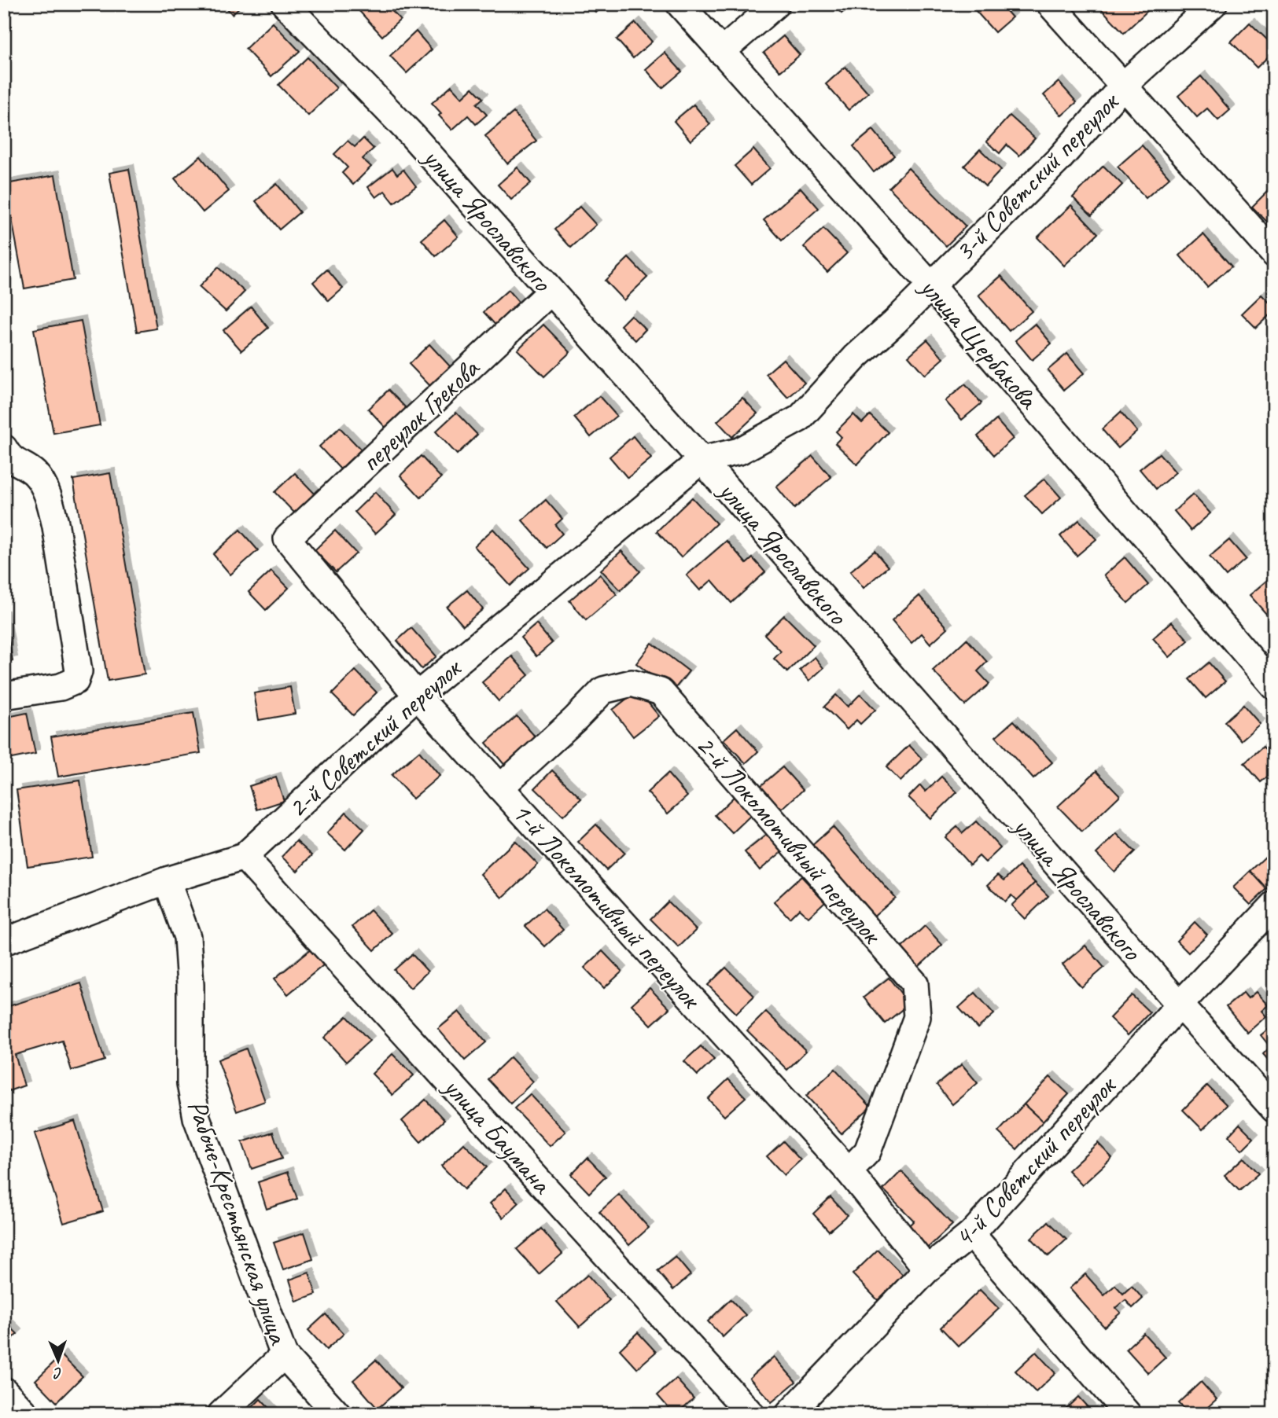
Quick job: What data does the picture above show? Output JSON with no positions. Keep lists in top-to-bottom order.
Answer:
{
  "streets": {
    "street": [
      "3-й Советский переулок",
      "улица Ярославского",
      "улица Щербакова",
      "переулок Грекова",
      "2-й Советский переулок",
      "2-й Локомотивный переулок",
      "1-й Локомотивный переулок",
      "улица Баумана",
      "4-й Советский переулок",
      "Рабоче-Крестьянская улица"
    ]
  },
  "crossings": [
    ["3-й Советский переулок", "улица Ярославского"],
    ["3-й Советский переулок", "улица Щербакова"],
    ["3-й Советский переулок", "2-й Советский переулок"],
    ["улица Ярославского", "переулок Грекова"],
    ["улица Ярославского", "2-й Советский переулок"],
    ["улица Ярославского", "4-й Советский переулок"],
    ["переулок Грекова", "1-й Локомотивный переулок"],
    ["2-й Советский переулок", "1-й Локомотивный переулок"],
    ["2-й Советский переулок", "улица Баумана"],
    ["2-й Советский переулок", "Рабоче-Крестьянская улица"],
    ["2-й Локомотивный переулок", "1-й Локомотивный переулок"],
    ["1-й Локомотивный переулок", "4-й Советский переулок"]
  ],
  "north": "bottom"
}
